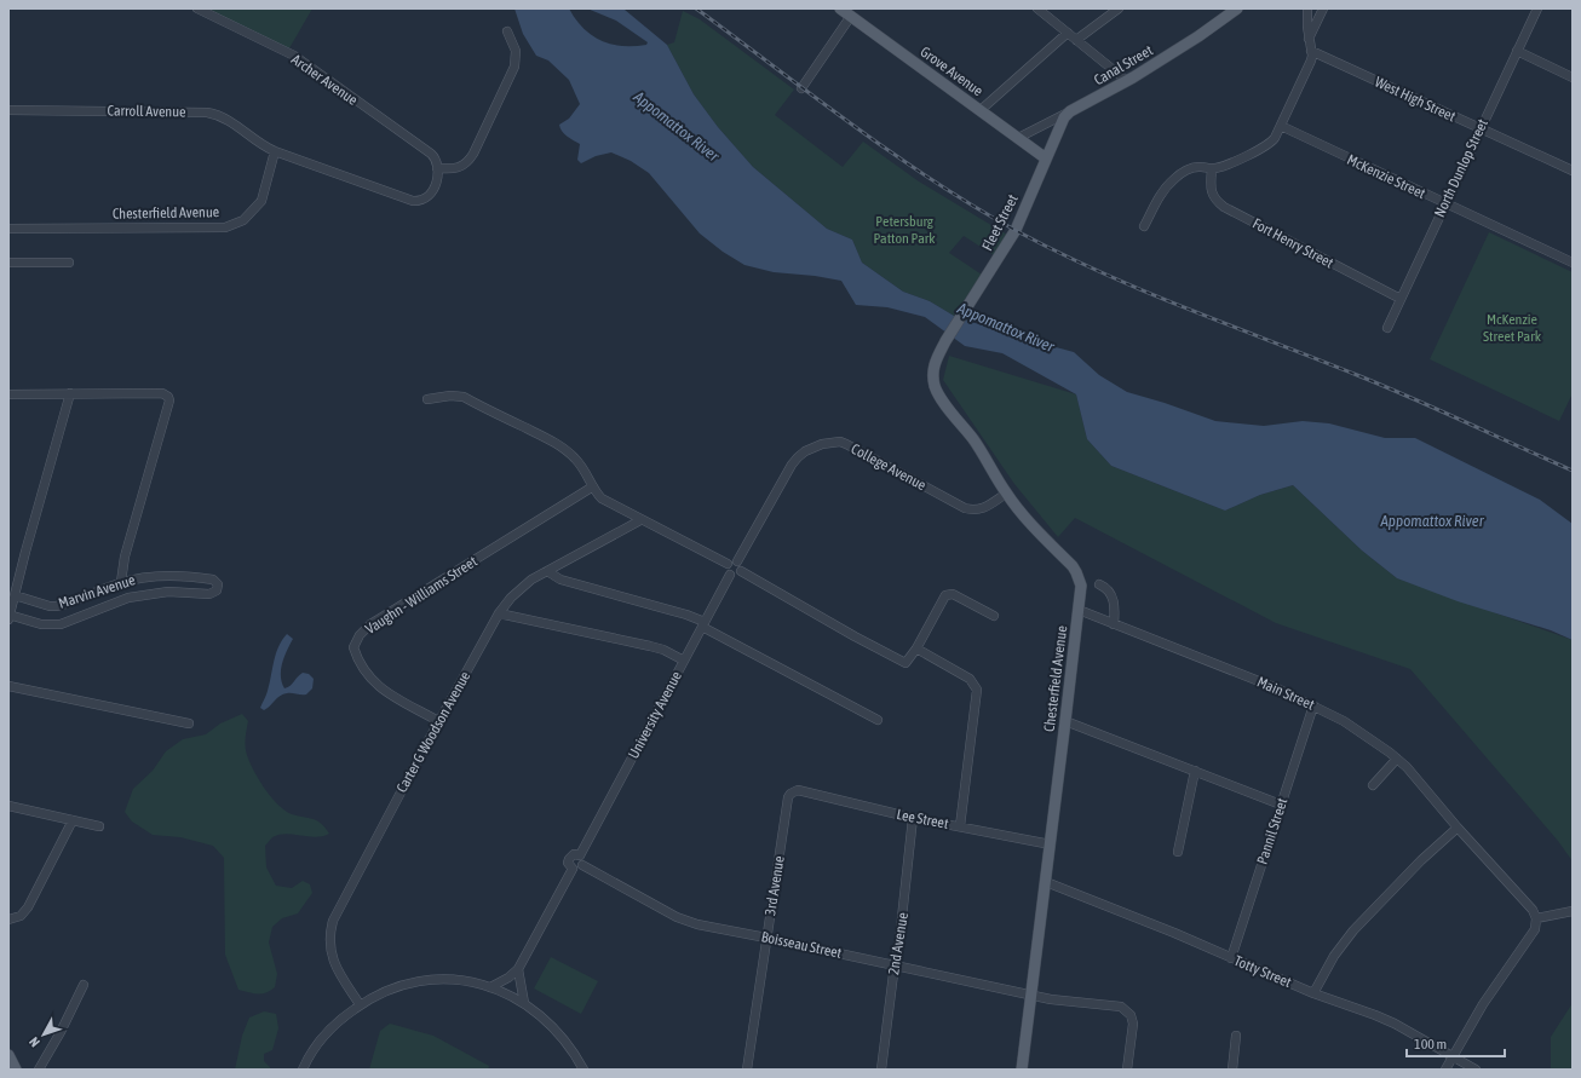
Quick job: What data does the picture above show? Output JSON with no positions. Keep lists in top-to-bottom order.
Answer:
{
  "streets": {
    "main road": [
      "Canal Street",
      "Grove Avenue",
      "Chesterfield Avenue",
      "Fleet Street"
    ],
    "street": [
      "Archer Avenue",
      "West High Street",
      "Carroll Avenue",
      "North Dunlop Street",
      "McKenzie Street",
      "Fort Henry Street",
      "College Avenue",
      "Marvin Avenue",
      "Vaughn - Williams Street",
      "Main Street",
      "University Avenue",
      "Carter G Woodson Avenue",
      "Lee Street",
      "Pannil Street",
      "3rd Avenue",
      "2nd Avenue",
      "Boisseau Street",
      "Totty Street"
    ]
  },
  "crossings": [
    ["Canal Street", "Grove Avenue"],
    ["Canal Street", "Fleet Street"],
    ["Grove Avenue", "Fleet Street"],
    ["Archer Avenue", "Carroll Avenue"],
    ["West High Street", "North Dunlop Street"],
    ["Carroll Avenue", "Chesterfield Avenue"],
    ["North Dunlop Street", "McKenzie Street"],
    ["North Dunlop Street", "Fort Henry Street"],
    ["Chesterfield Avenue", "Fleet Street"],
    ["Chesterfield Avenue", "College Avenue"],
    ["Chesterfield Avenue", "Main Street"],
    ["Chesterfield Avenue", "Lee Street"],
    ["Chesterfield Avenue", "Boisseau Street"],
    ["Chesterfield Avenue", "Totty Street"],
    ["College Avenue", "University Avenue"],
    ["Vaughn - Williams Street", "Carter G Woodson Avenue"],
    ["Main Street", "Pannil Street"],
    ["University Avenue", "Boisseau Street"],
    ["Lee Street", "3rd Avenue"],
    ["Lee Street", "2nd Avenue"],
    ["Pannil Street", "Totty Street"],
    ["3rd Avenue", "Boisseau Street"],
    ["2nd Avenue", "Boisseau Street"]
  ],
  "water": ["Appomattox River"],
  "parks": ["Petersburg Patton Park", "McKenzie Street Park"],
  "scale_bar": "100 m",
  "north": "bottom left"
}
